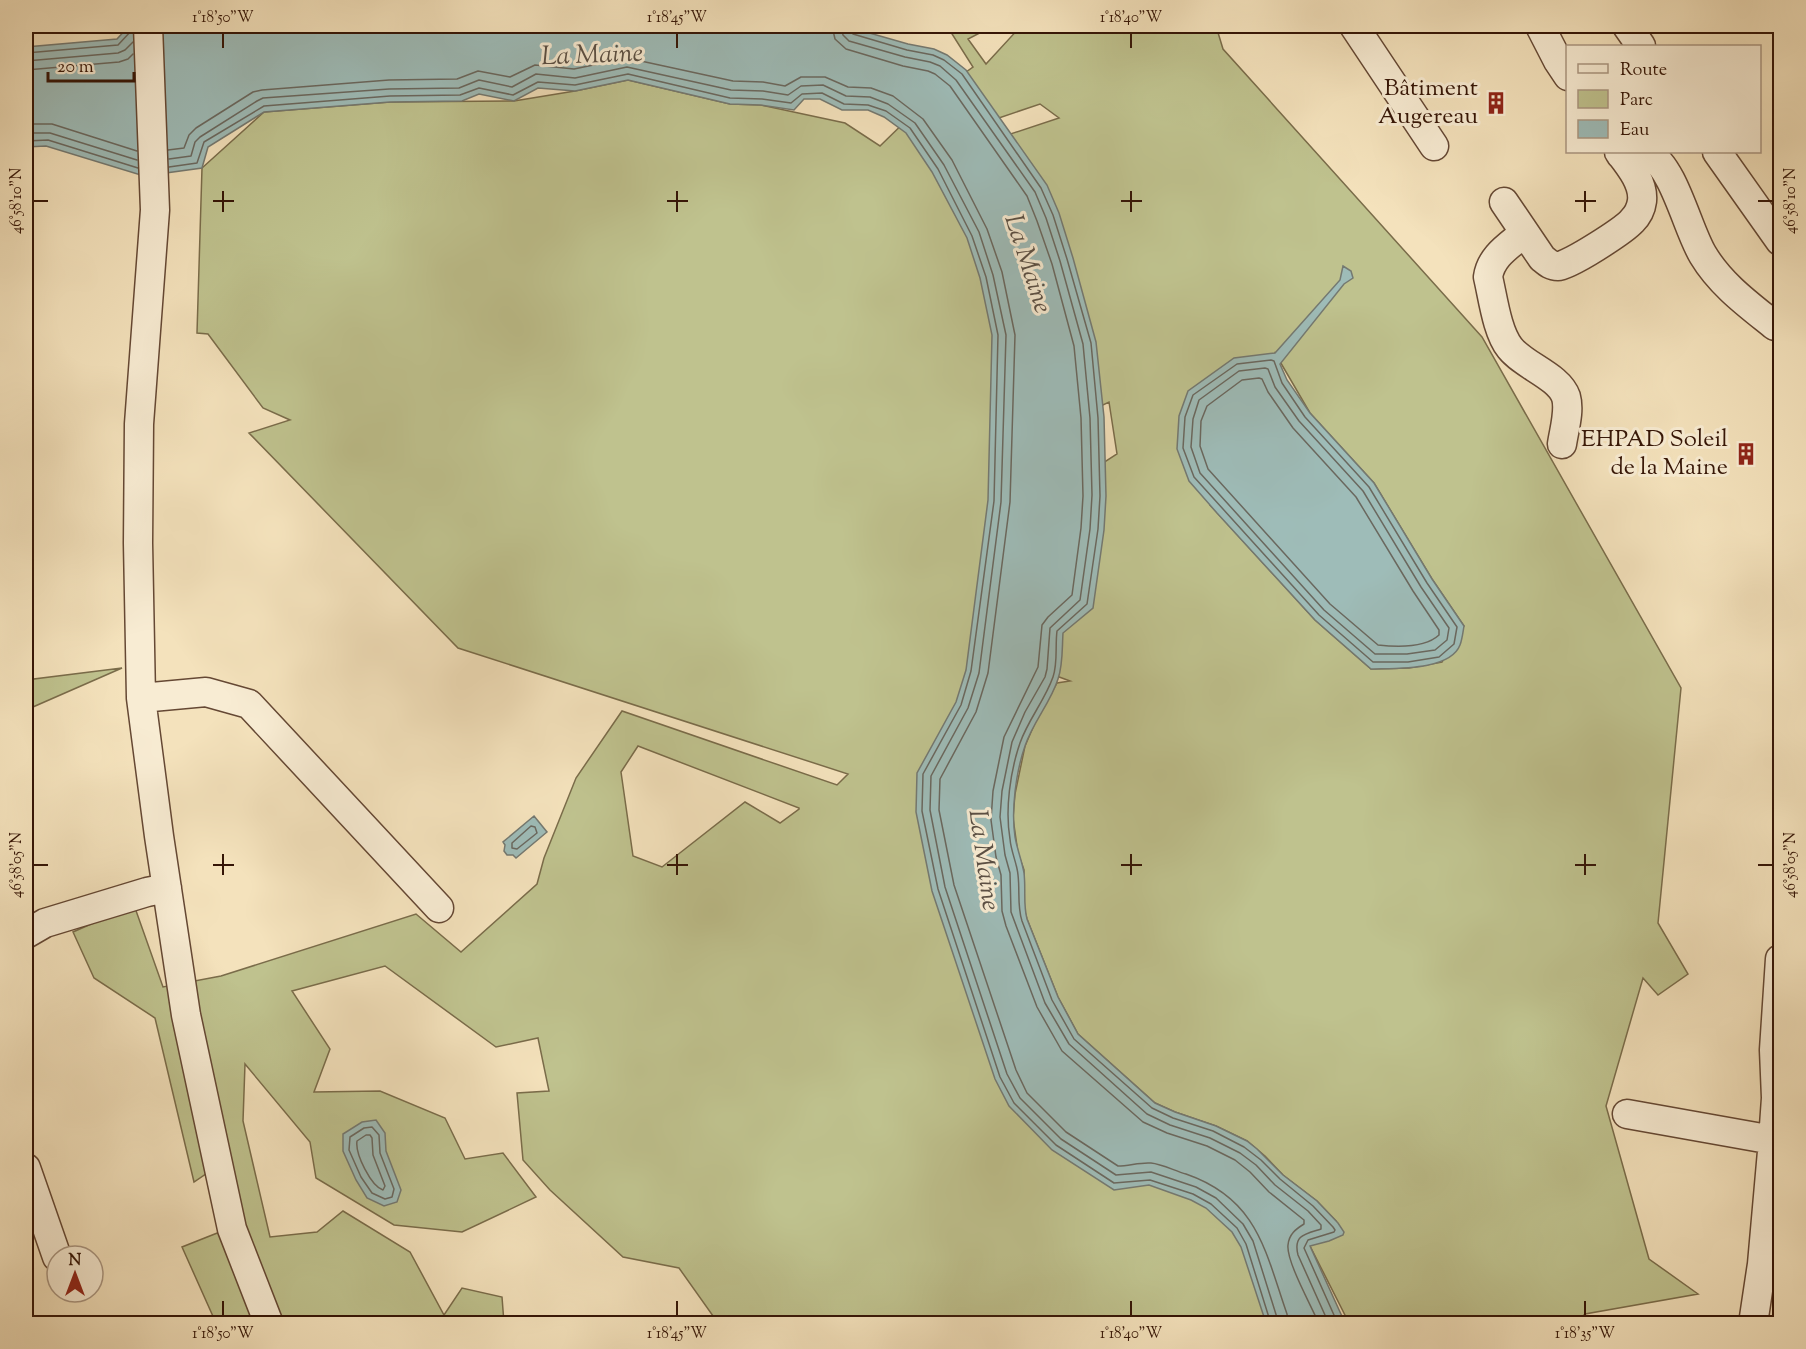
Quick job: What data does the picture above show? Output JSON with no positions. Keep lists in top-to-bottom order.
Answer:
{
  "water": ["La Maine"],
  "places": {
    "building": ["Bâtiment Augereau", "EHPAD Soleil de la Maine"]
  },
  "legend": ["Route", "Parc", "Eau"],
  "scale_bar": "20 m",
  "north": "top",
  "coordinates": [
    "1°18'50\"W",
    "1°18'45\"W",
    "1°18'40\"W",
    "46°58'10\"N",
    "46°58'05\"N",
    "1°18'35\"W"
  ]
}
